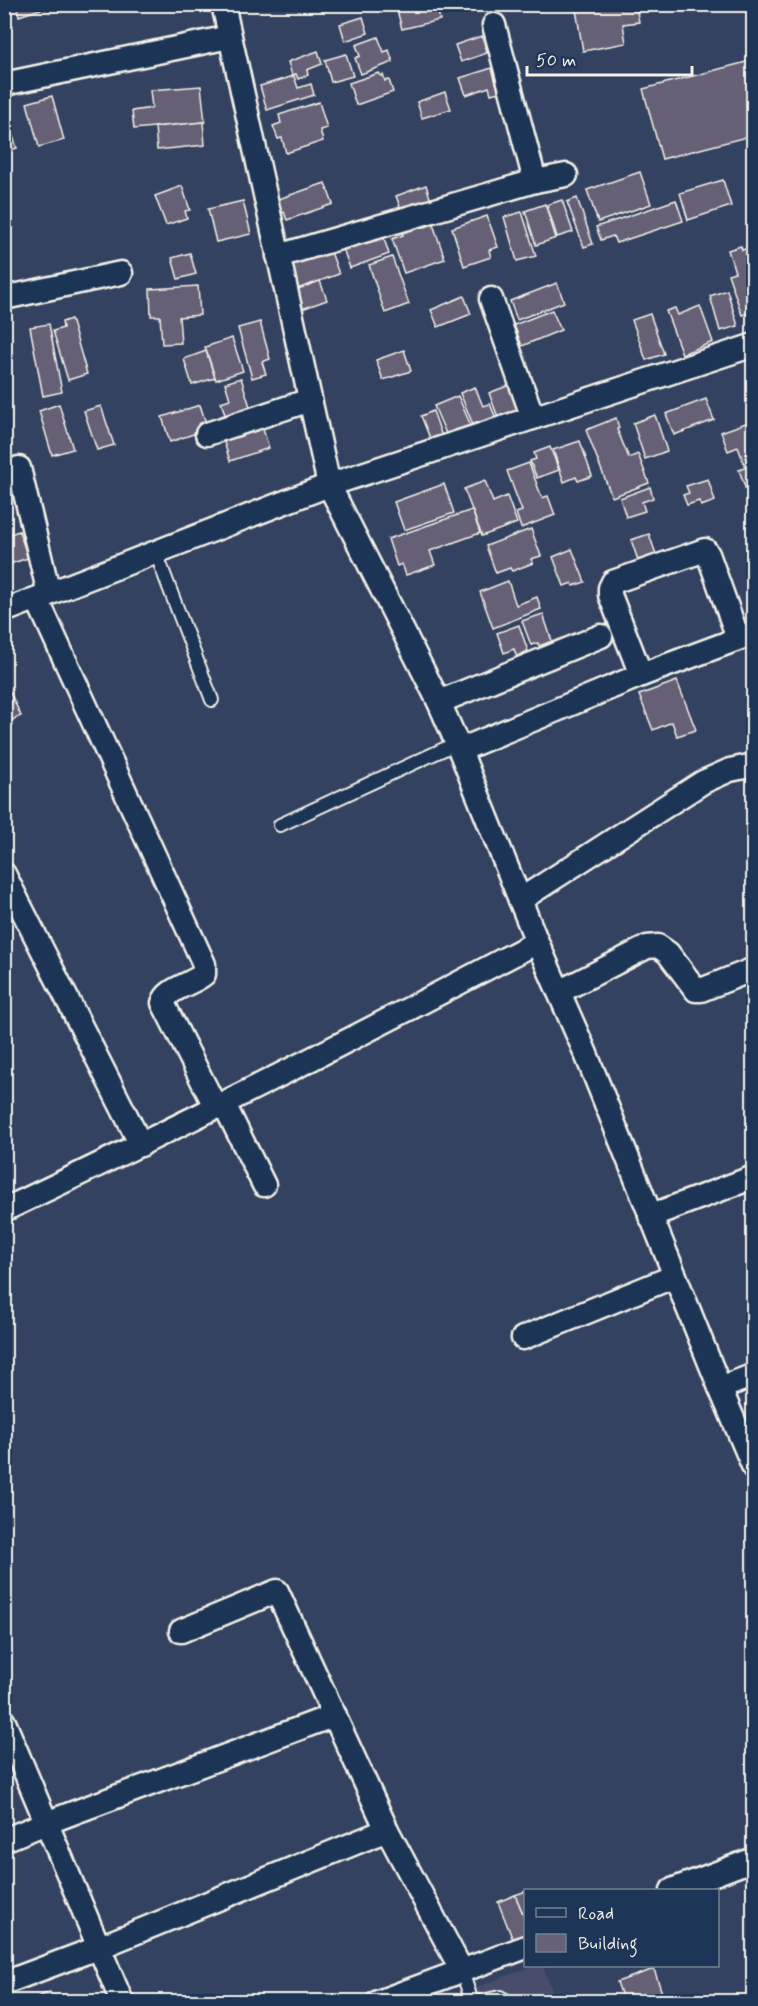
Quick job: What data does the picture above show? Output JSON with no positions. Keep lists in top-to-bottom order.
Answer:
{
  "legend": ["Road", "Building"],
  "scale_bar": "50 m"
}
